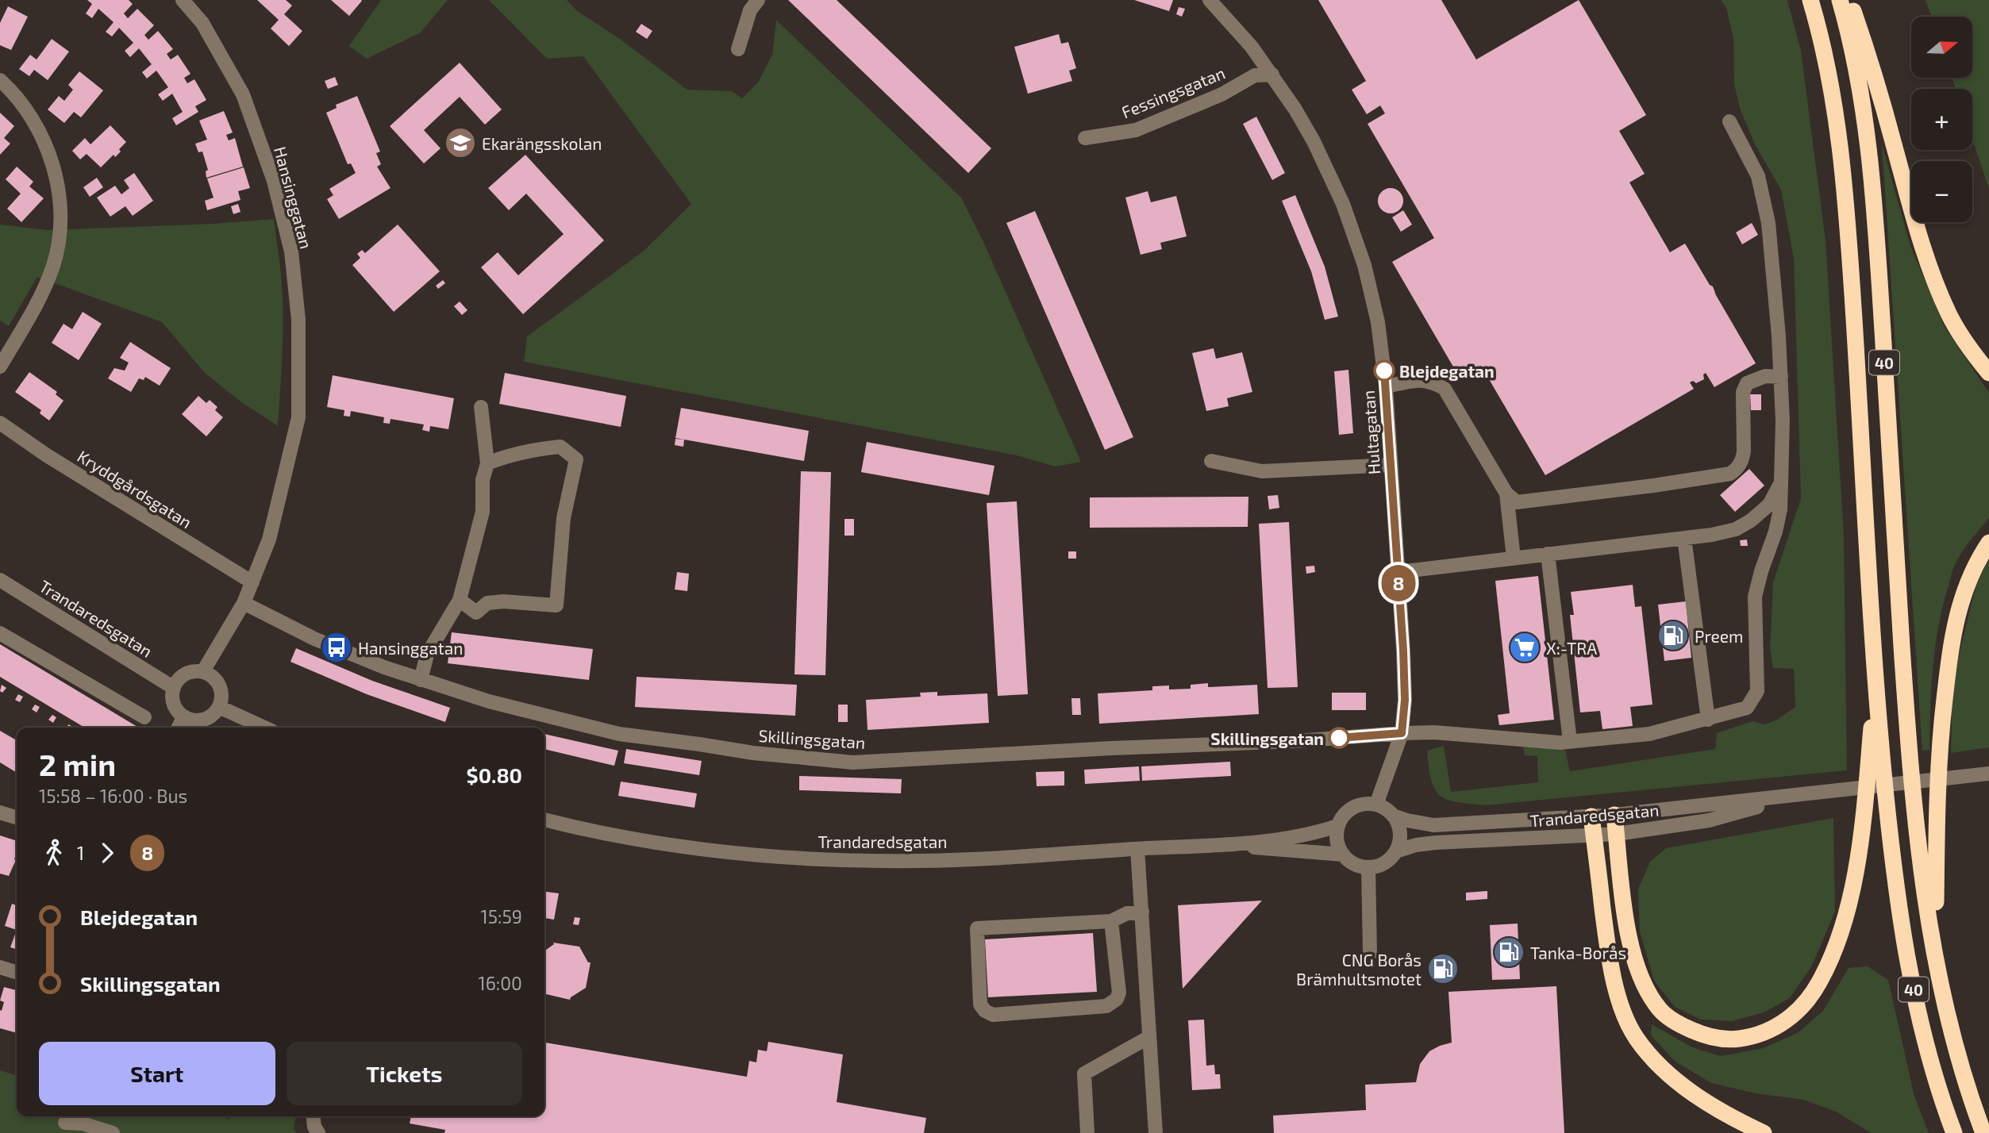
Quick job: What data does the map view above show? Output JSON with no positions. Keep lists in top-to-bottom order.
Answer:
{
  "streets": {
    "highway": ["40"],
    "street": [
      "Fessingsgatan",
      "Hansinggatan",
      "Hultagatan",
      "Kryddgårdsgatan",
      "Trandaredsgatan",
      "Skillingsgatan"
    ]
  },
  "crossings": [
    ["Fessingsgatan", "Hultagatan"],
    ["Hansinggatan", "Kryddgårdsgatan"],
    ["Hansinggatan", "Trandaredsgatan"],
    ["Hansinggatan", "Skillingsgatan"],
    ["Hultagatan", "Trandaredsgatan"],
    ["Hultagatan", "Skillingsgatan"]
  ],
  "places": {
    "school or university": ["Ekarängsskolan"],
    "other": ["Blejdegatan", "Skillingsgatan"],
    "fuel station": ["Preem", "Tanka-Borås", "CNG Borås Brämhultsmotet"],
    "bus stop": ["Hansinggatan"],
    "supermarket": ["X:-TRA"]
  },
  "lines": ["bus line 8"],
  "north": "right",
  "page": {
    "on_map": "8",
    "map_buttons": ["+", "−"],
    "heading": ["2 min", "15:58 – 16:00 · Bus", "$0.80"],
    "legs": ["1", "8"],
    "list": [
      {
        "name": "Blejdegatan",
        "value": "15:59"
      },
      {
        "name": "Skillingsgatan",
        "value": "16:00"
      }
    ],
    "buttons": ["Start", "Tickets"]
  }
}
